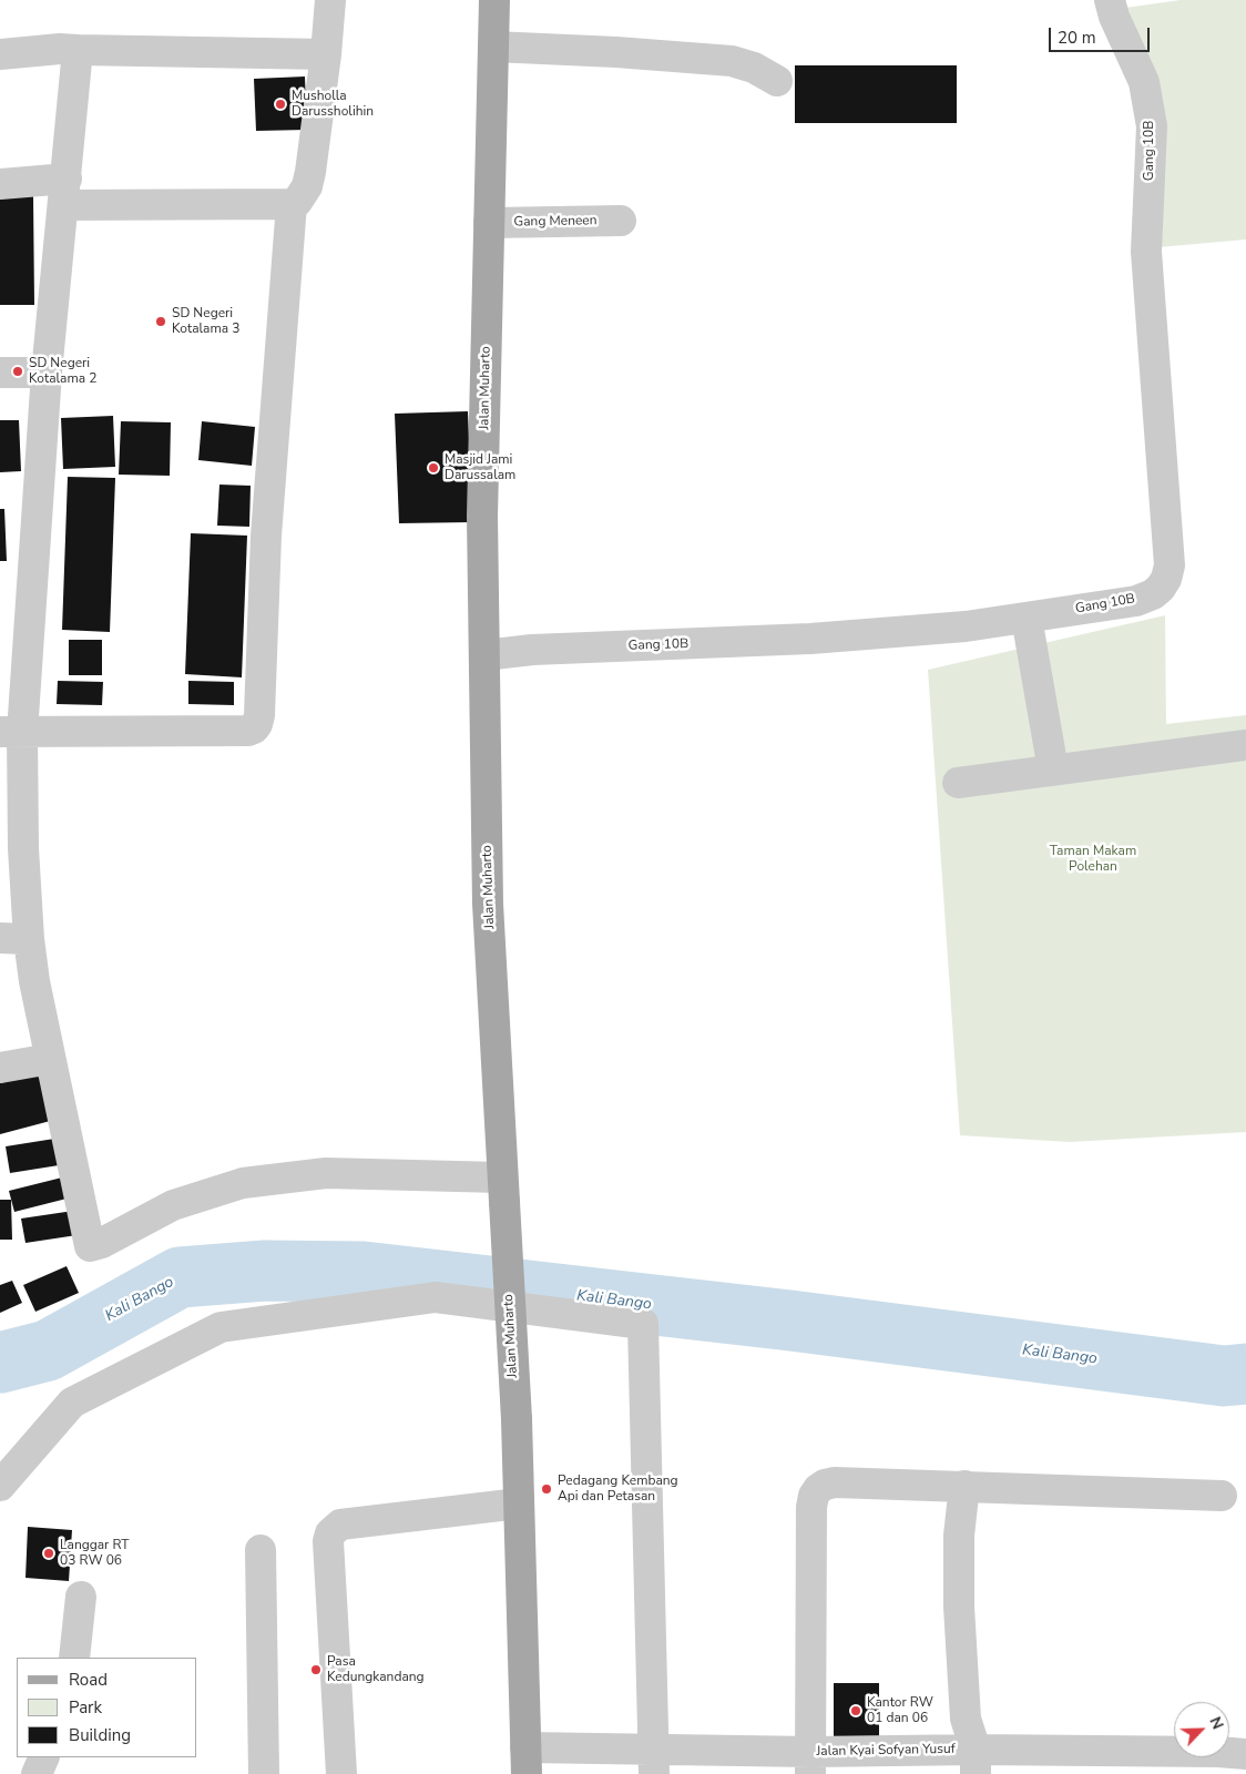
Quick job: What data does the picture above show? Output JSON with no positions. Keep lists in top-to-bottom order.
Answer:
{
  "streets": {
    "main road": ["Jalan Muharto"],
    "street": ["Gang 10B", "Gang Meneen", "Jalan Kyai Sofyan Yusuf"]
  },
  "crossings": [
    ["Gang 10B", "Jalan Muharto"],
    ["Gang Meneen", "Jalan Muharto"],
    ["Jalan Muharto", "Jalan Kyai Sofyan Yusuf"]
  ],
  "water": ["Kali Bango"],
  "parks": ["Taman Makam Polehan"],
  "places": [
    "Musholla Darussholihin",
    "SD Negeri Kotalama 3",
    "SD Negeri Kotalama 2",
    "Masjid Jami Darussalam",
    "Pedagang Kembang Api dan Petasan",
    "Langgar RT 03 RW 06",
    "Pasa Kedungkandang",
    "Kantor RW 01 dan 06"
  ],
  "legend": ["Road", "Park", "Building"],
  "scale_bar": "20 m",
  "north": "top right"
}
